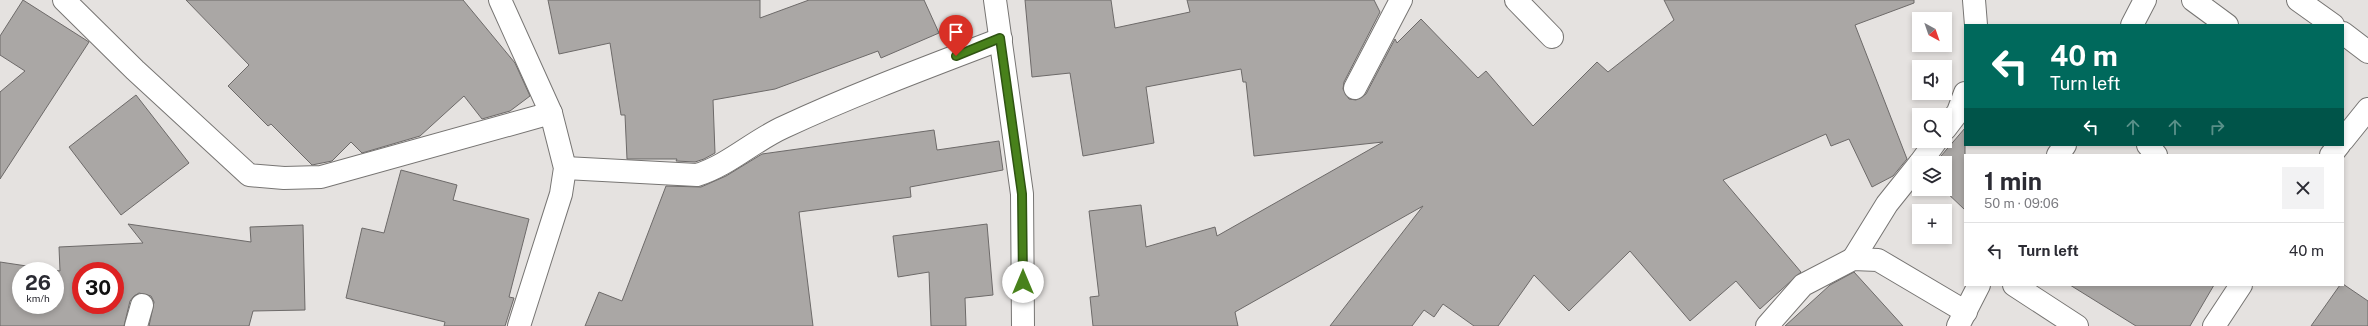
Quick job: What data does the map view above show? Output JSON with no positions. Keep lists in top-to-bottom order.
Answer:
{
  "north": "bottom right",
  "page": {
    "map_buttons": "+",
    "turn": ["40 m", "Turn left"],
    "heading": ["1 min", "50 m · 09:06"],
    "list": [
      {
        "name": "Turn left",
        "value": "40 m"
      }
    ],
    "speed": "26 km/h",
    "limit": "30"
  }
}
